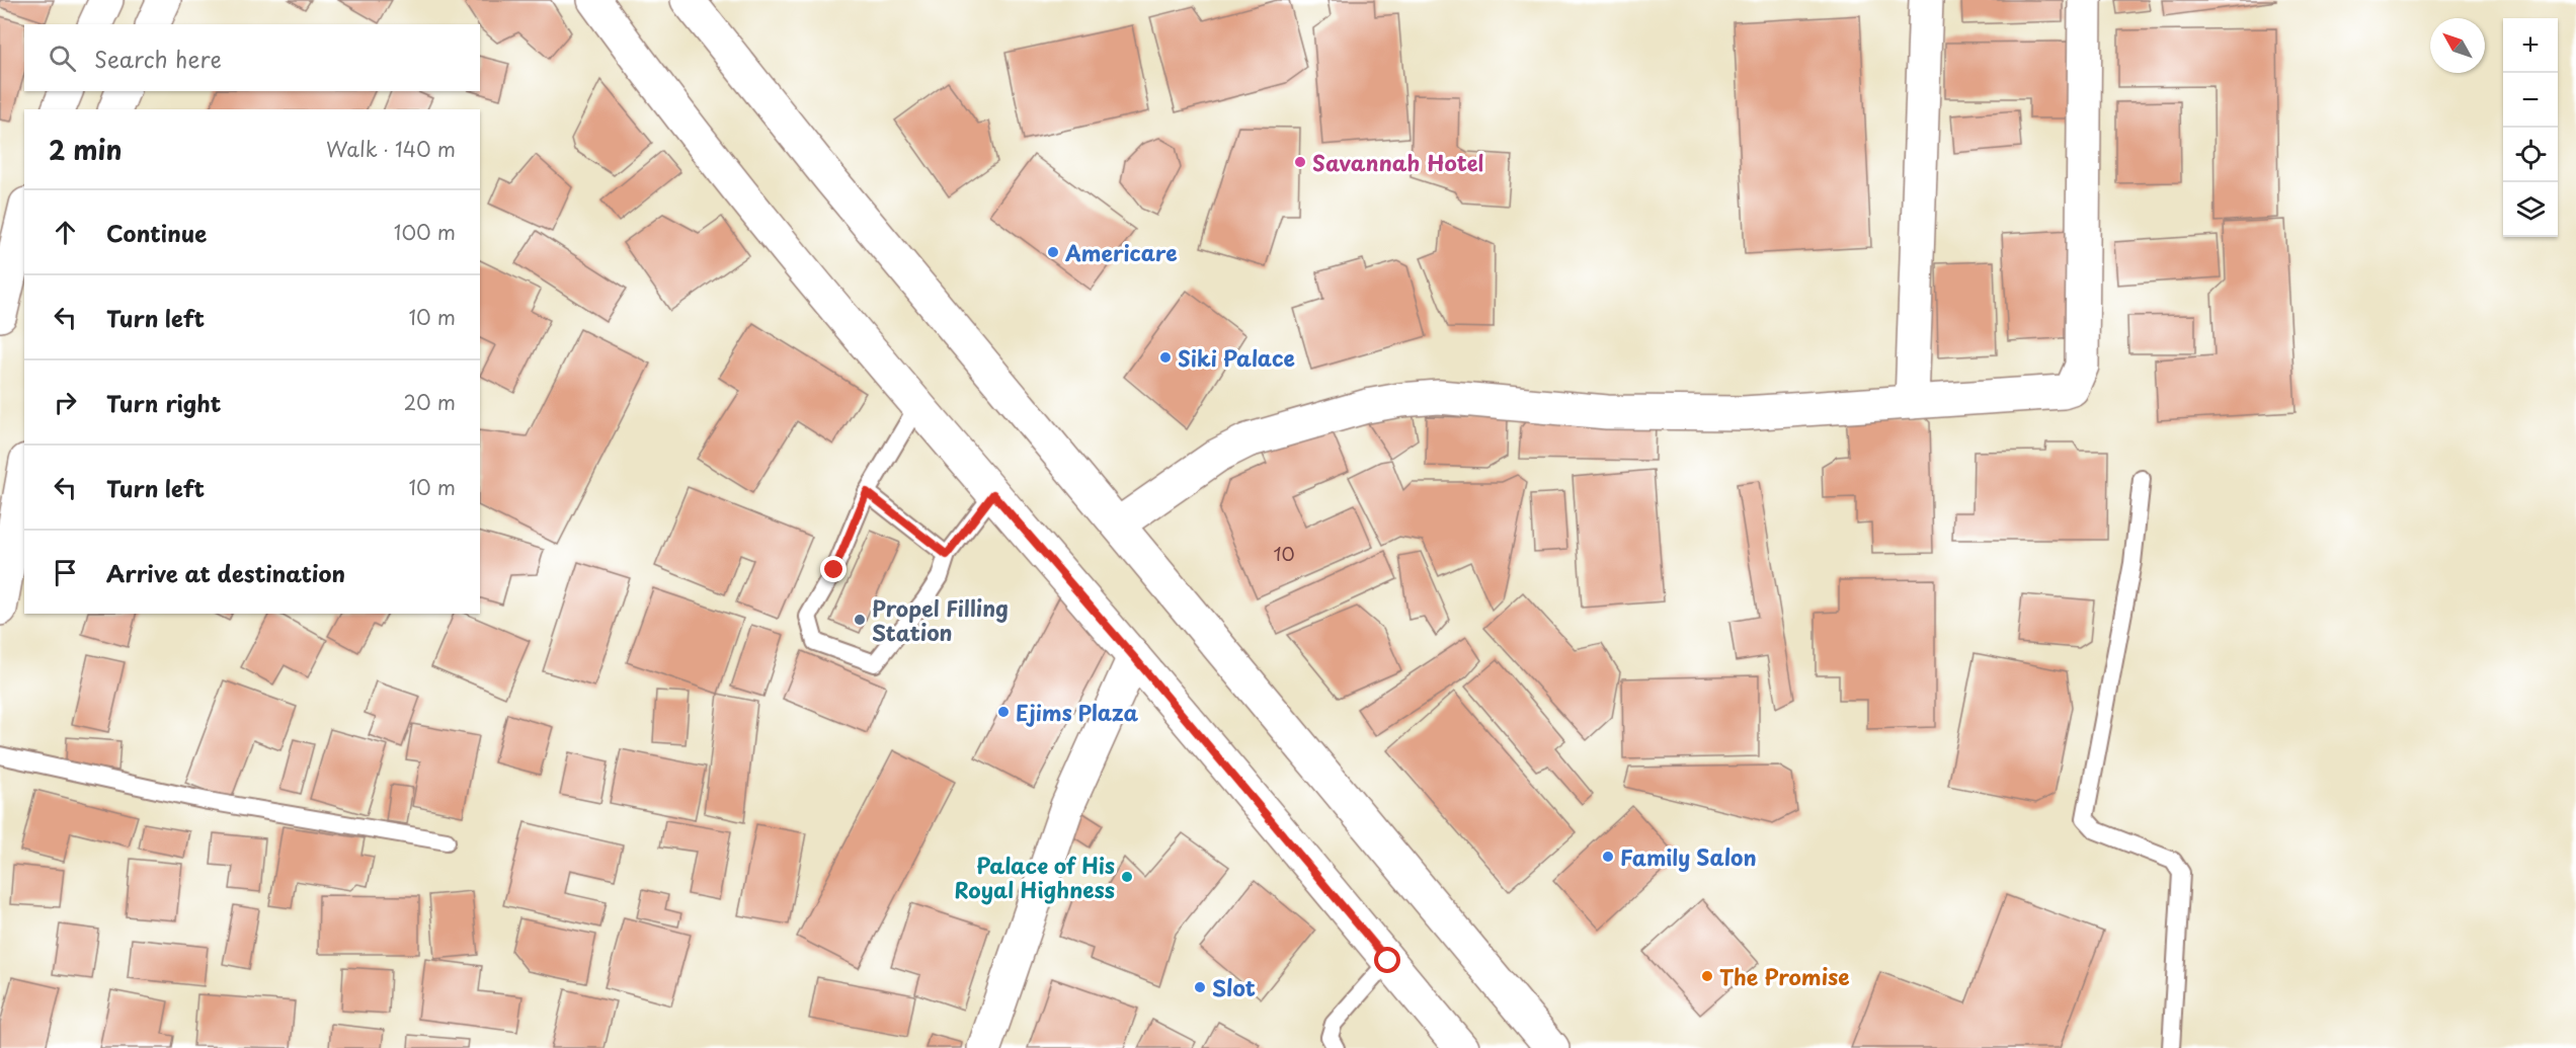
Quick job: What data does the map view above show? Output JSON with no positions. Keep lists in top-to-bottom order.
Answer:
{
  "places": [
    "Savannah Hotel",
    "Americare",
    "Siki Palace",
    "Propel Filling Station",
    "Ejims Plaza",
    "Family Salon",
    "Palace of His Royal Highness",
    "The Promise",
    "Slot"
  ],
  "house_numbers": ["10"],
  "north": "top left",
  "page": {
    "map_buttons": ["+", "−"],
    "search": "Search here",
    "heading": ["2 min", "Walk · 140 m"],
    "list": [
      ["Continue", "100 m"],
      ["Turn left", "10 m"],
      ["Turn right", "20 m"],
      ["Turn left", "10 m"],
      "Arrive at destination"
    ]
  }
}
